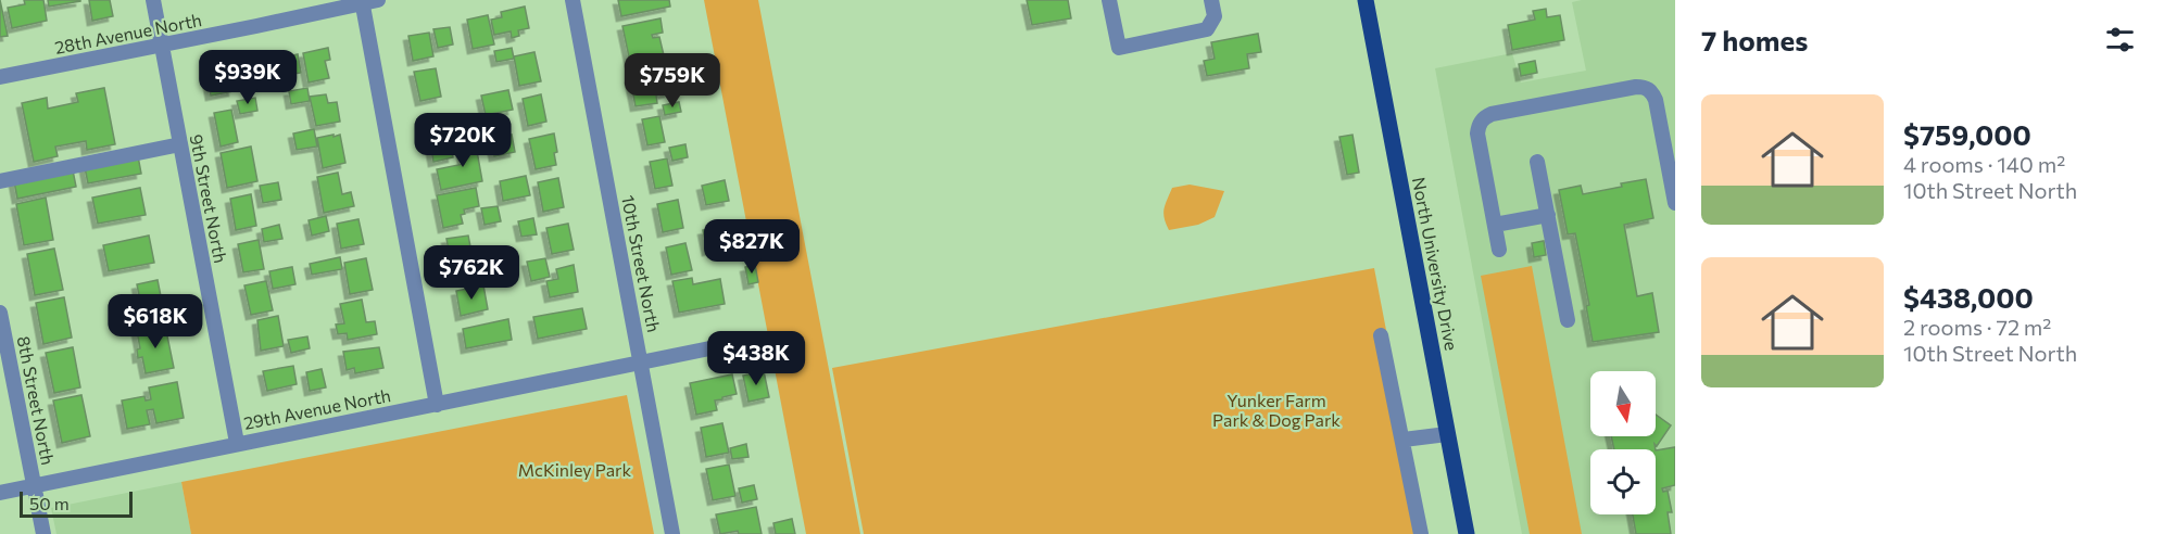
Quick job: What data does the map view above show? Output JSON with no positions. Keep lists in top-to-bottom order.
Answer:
{
  "streets": {
    "main road": ["North University Drive"],
    "street": [
      "28th Avenue North",
      "9th Street North",
      "10th Street North",
      "8th Street North",
      "29th Avenue North"
    ]
  },
  "crossings": [
    ["28th Avenue North", "9th Street North"],
    ["9th Street North", "29th Avenue North"],
    ["10th Street North", "29th Avenue North"],
    ["8th Street North", "29th Avenue North"]
  ],
  "parks": ["Yunker Farm Park & Dog Park", "McKinley Park"],
  "scale_bar": "50 m",
  "north": "bottom",
  "page": {
    "heading": "7 homes",
    "price": [
      "$939K",
      "$759K",
      "$720K",
      "$827K",
      "$762K",
      "$618K",
      "$438K"
    ],
    "list": [
      {
        "name": "$759,000",
        "note": "4 rooms · 140 m² · 10th Street North"
      },
      {
        "name": "$438,000",
        "note": "2 rooms · 72 m² · 10th Street North"
      }
    ],
    "scale": "50 m"
  }
}
